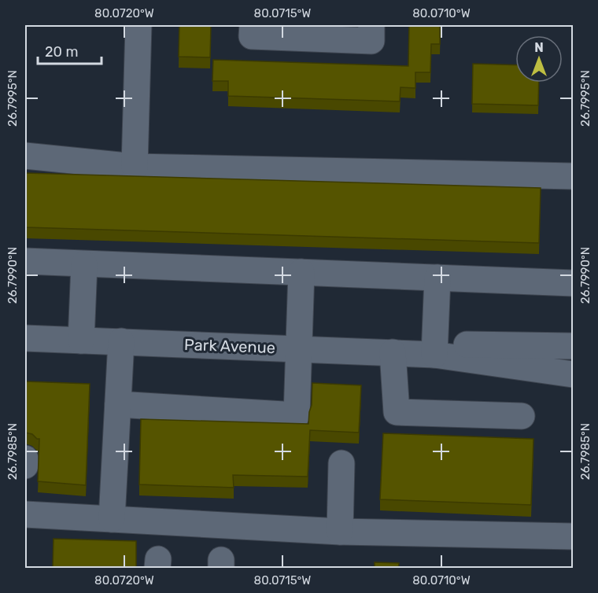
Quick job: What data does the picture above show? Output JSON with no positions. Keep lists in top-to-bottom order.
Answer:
{
  "streets": {
    "street": ["Park Avenue"]
  },
  "scale_bar": "20 m",
  "north": "top",
  "coordinates": [
    "80.0720°W",
    "80.0715°W",
    "80.0710°W",
    "26.7995°N",
    "26.7990°N",
    "26.7985°N"
  ]
}
